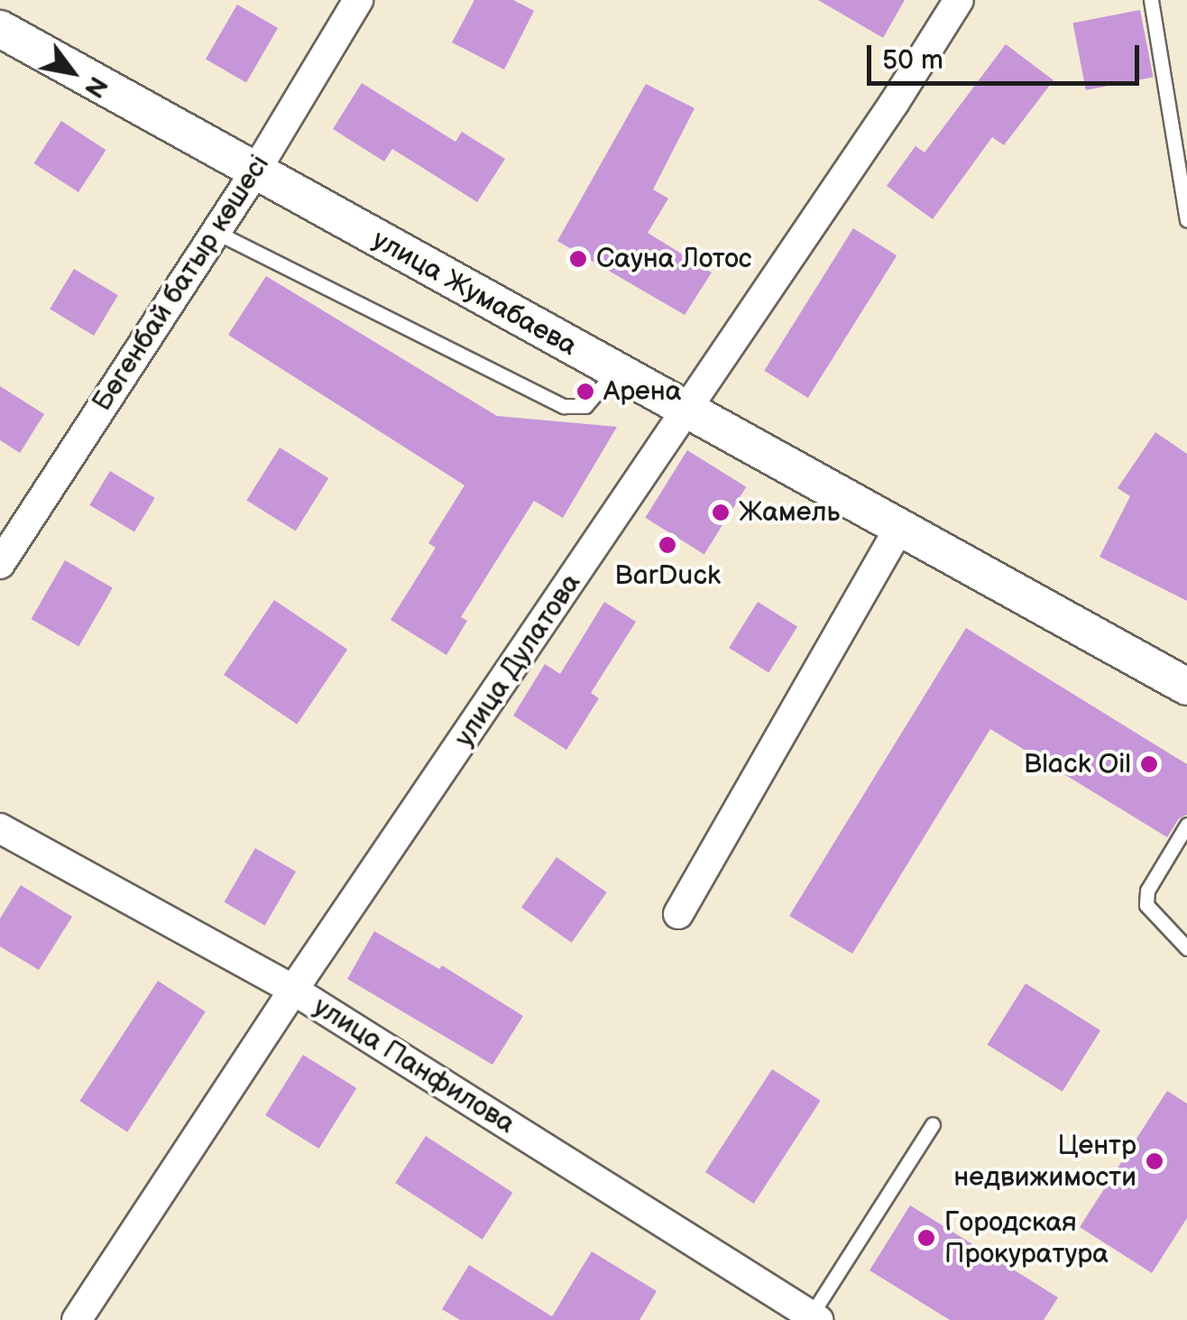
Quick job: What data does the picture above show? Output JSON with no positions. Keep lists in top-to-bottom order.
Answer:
{
  "streets": {
    "street": [
      "Бөгенбай батыр көшесі",
      "улица Жумабаева",
      "улица Дулатова",
      "улица Панфилова"
    ]
  },
  "crossings": [
    ["Бөгенбай батыр көшесі", "улица Жумабаева"],
    ["улица Жумабаева", "улица Дулатова"],
    ["улица Дулатова", "улица Панфилова"]
  ],
  "places": [
    "Сауна Лотос",
    "Арена",
    "Жамель",
    "BarDuck",
    "Black Oil",
    "Центр недвижимости",
    "Городская Прокуратура"
  ],
  "scale_bar": "50 m",
  "north": "bottom right"
}
